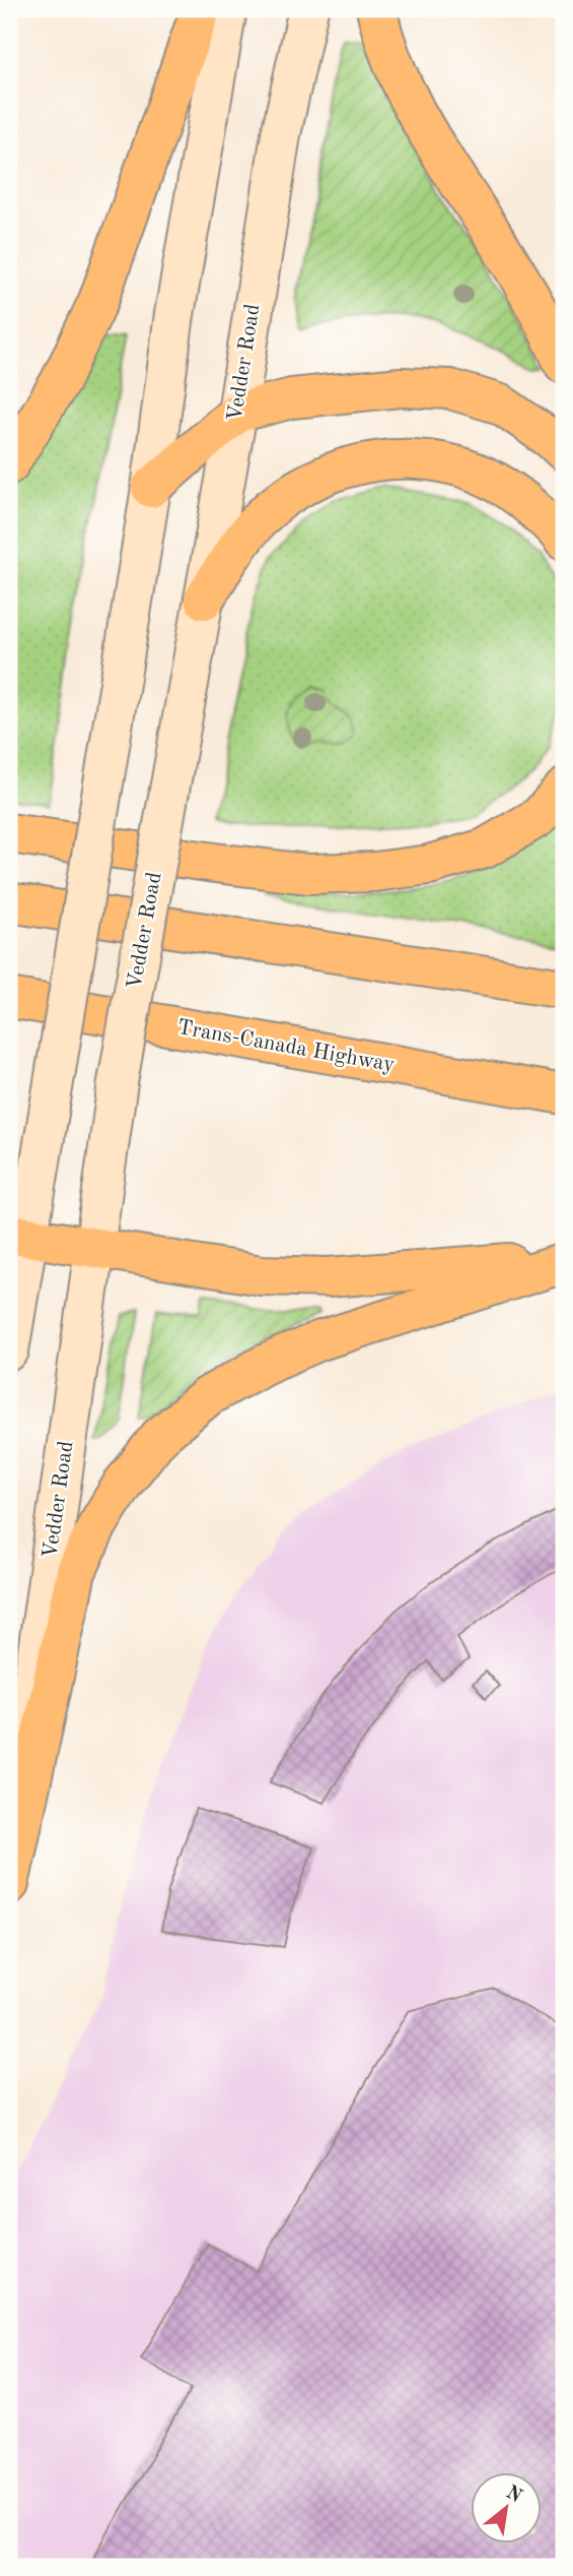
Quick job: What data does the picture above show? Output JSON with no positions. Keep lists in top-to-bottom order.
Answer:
{
  "streets": {
    "highway": ["Trans-Canada Highway"],
    "main road": ["Vedder Road"]
  },
  "north": "top right"
}
